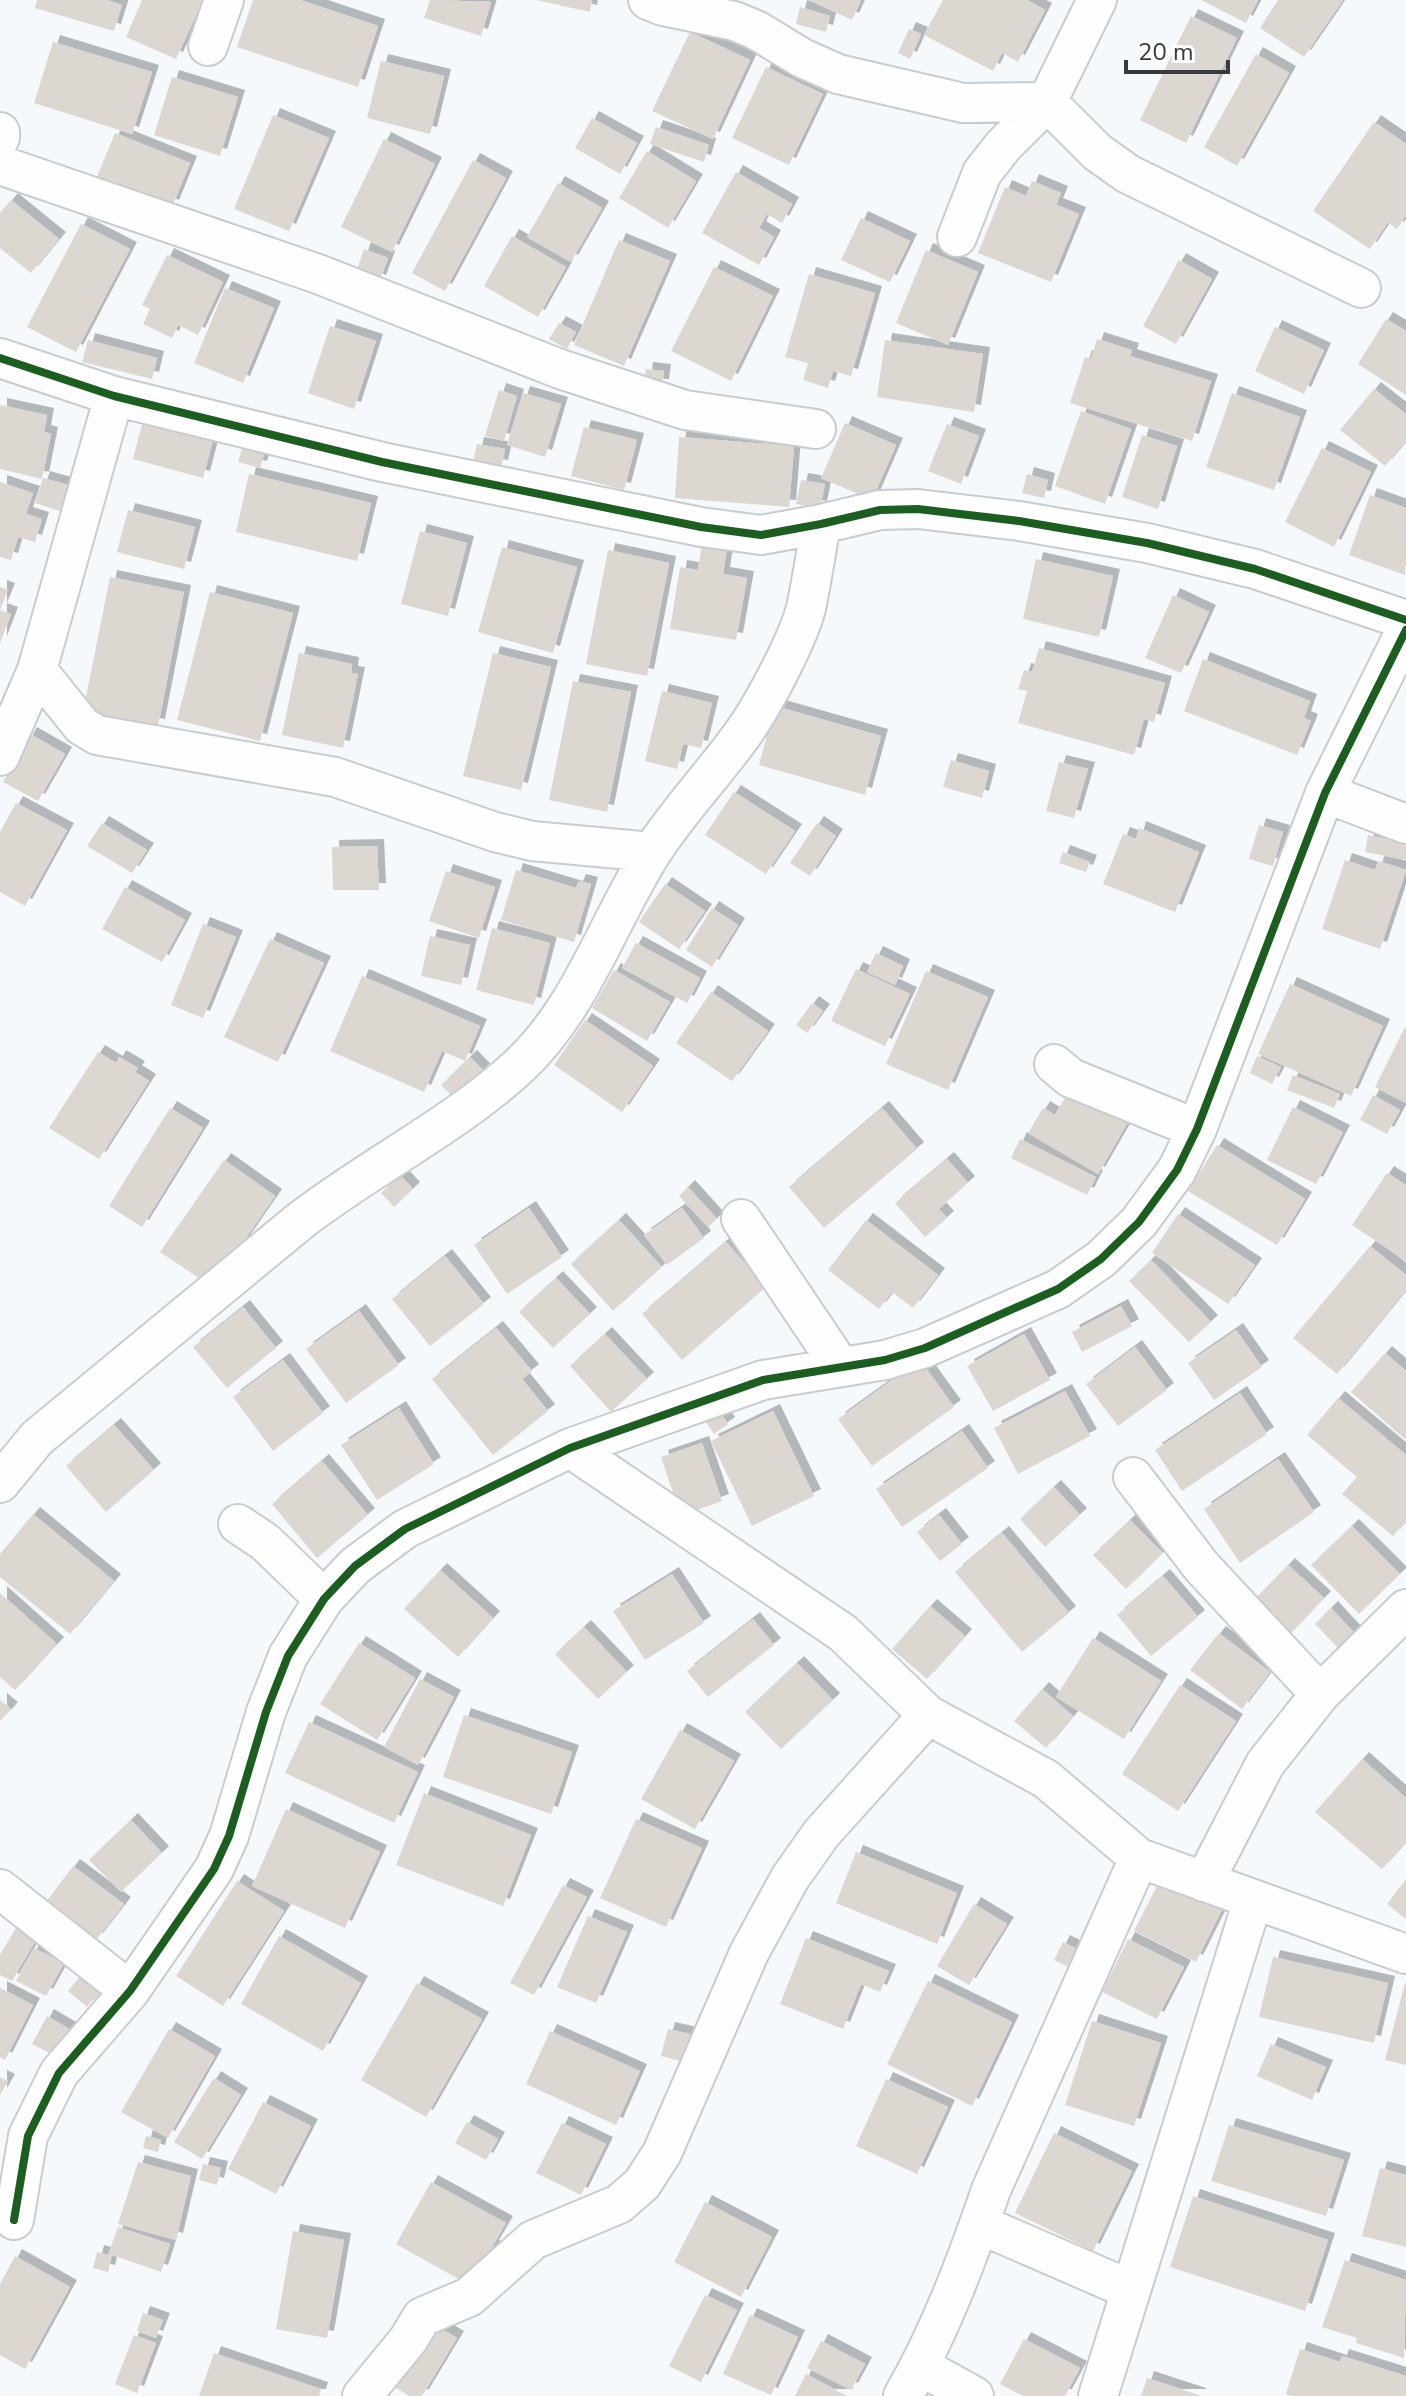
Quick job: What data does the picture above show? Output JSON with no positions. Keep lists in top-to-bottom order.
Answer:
{
  "scale_bar": "20 m"
}
